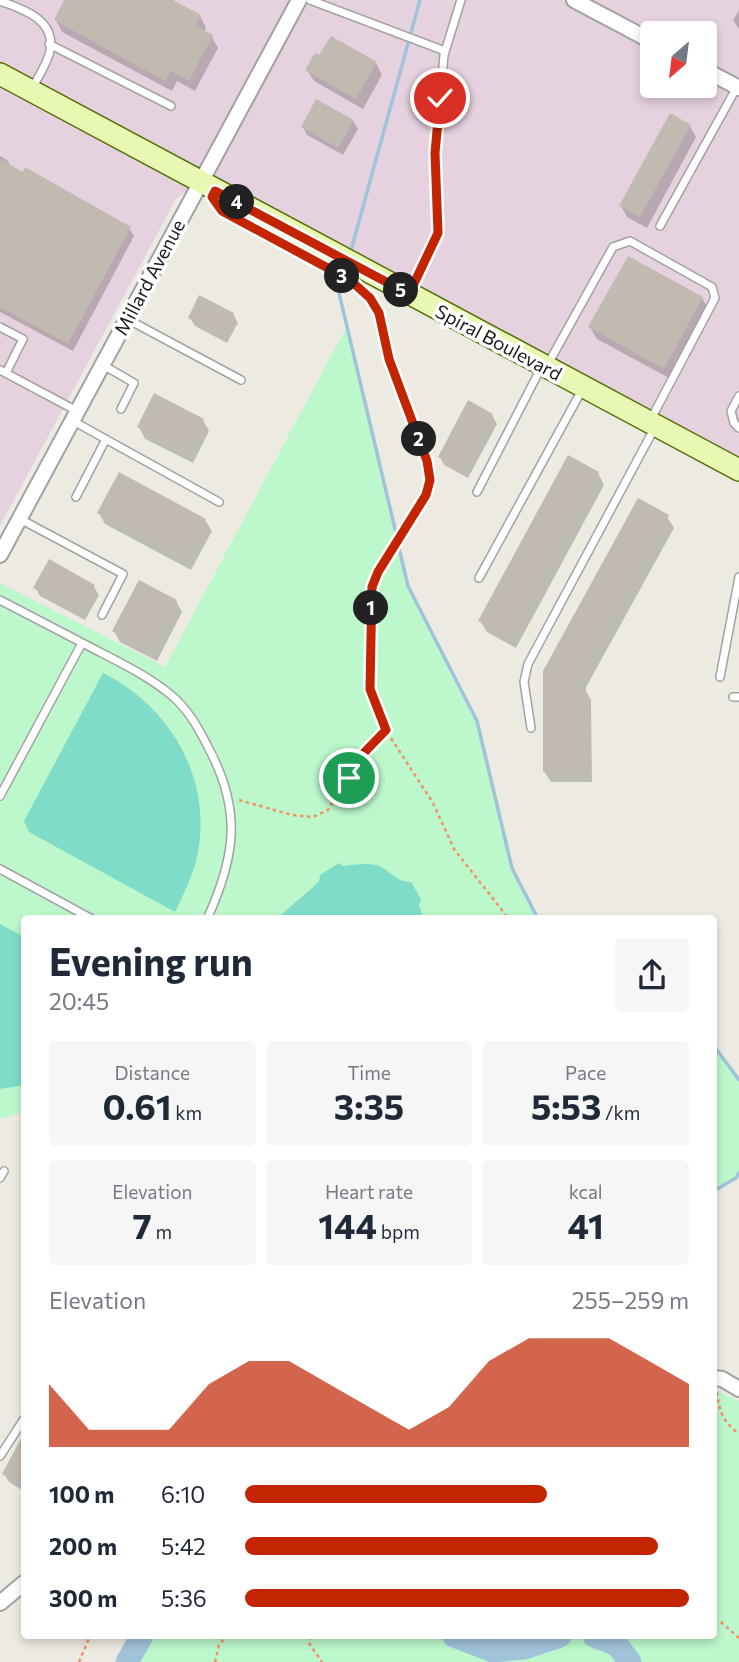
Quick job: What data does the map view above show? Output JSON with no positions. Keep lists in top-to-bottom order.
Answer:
{
  "streets": {
    "street": ["Millard Avenue", "Spiral Boulevard"]
  },
  "crossings": [
    ["Millard Avenue", "Spiral Boulevard"]
  ],
  "north": "bottom left",
  "page": {
    "pins": [
      "4",
      "3",
      "5",
      "2",
      "1"
    ],
    "heading": ["Evening run", "20:45"],
    "stats": [
      ["Distance", "0.61 km"],
      ["Time", "3:35"],
      ["Pace", "5:53 /km"],
      ["Elevation", "7 m"],
      ["Heart rate", "144 bpm"],
      ["kcal", "41"]
    ],
    "chart": ["Elevation", "255–259 m"],
    "list": [
      {
        "name": "100 m",
        "note": "6:10"
      },
      {
        "name": "200 m",
        "note": "5:42"
      },
      {
        "name": "300 m",
        "note": "5:36"
      }
    ]
  }
}
